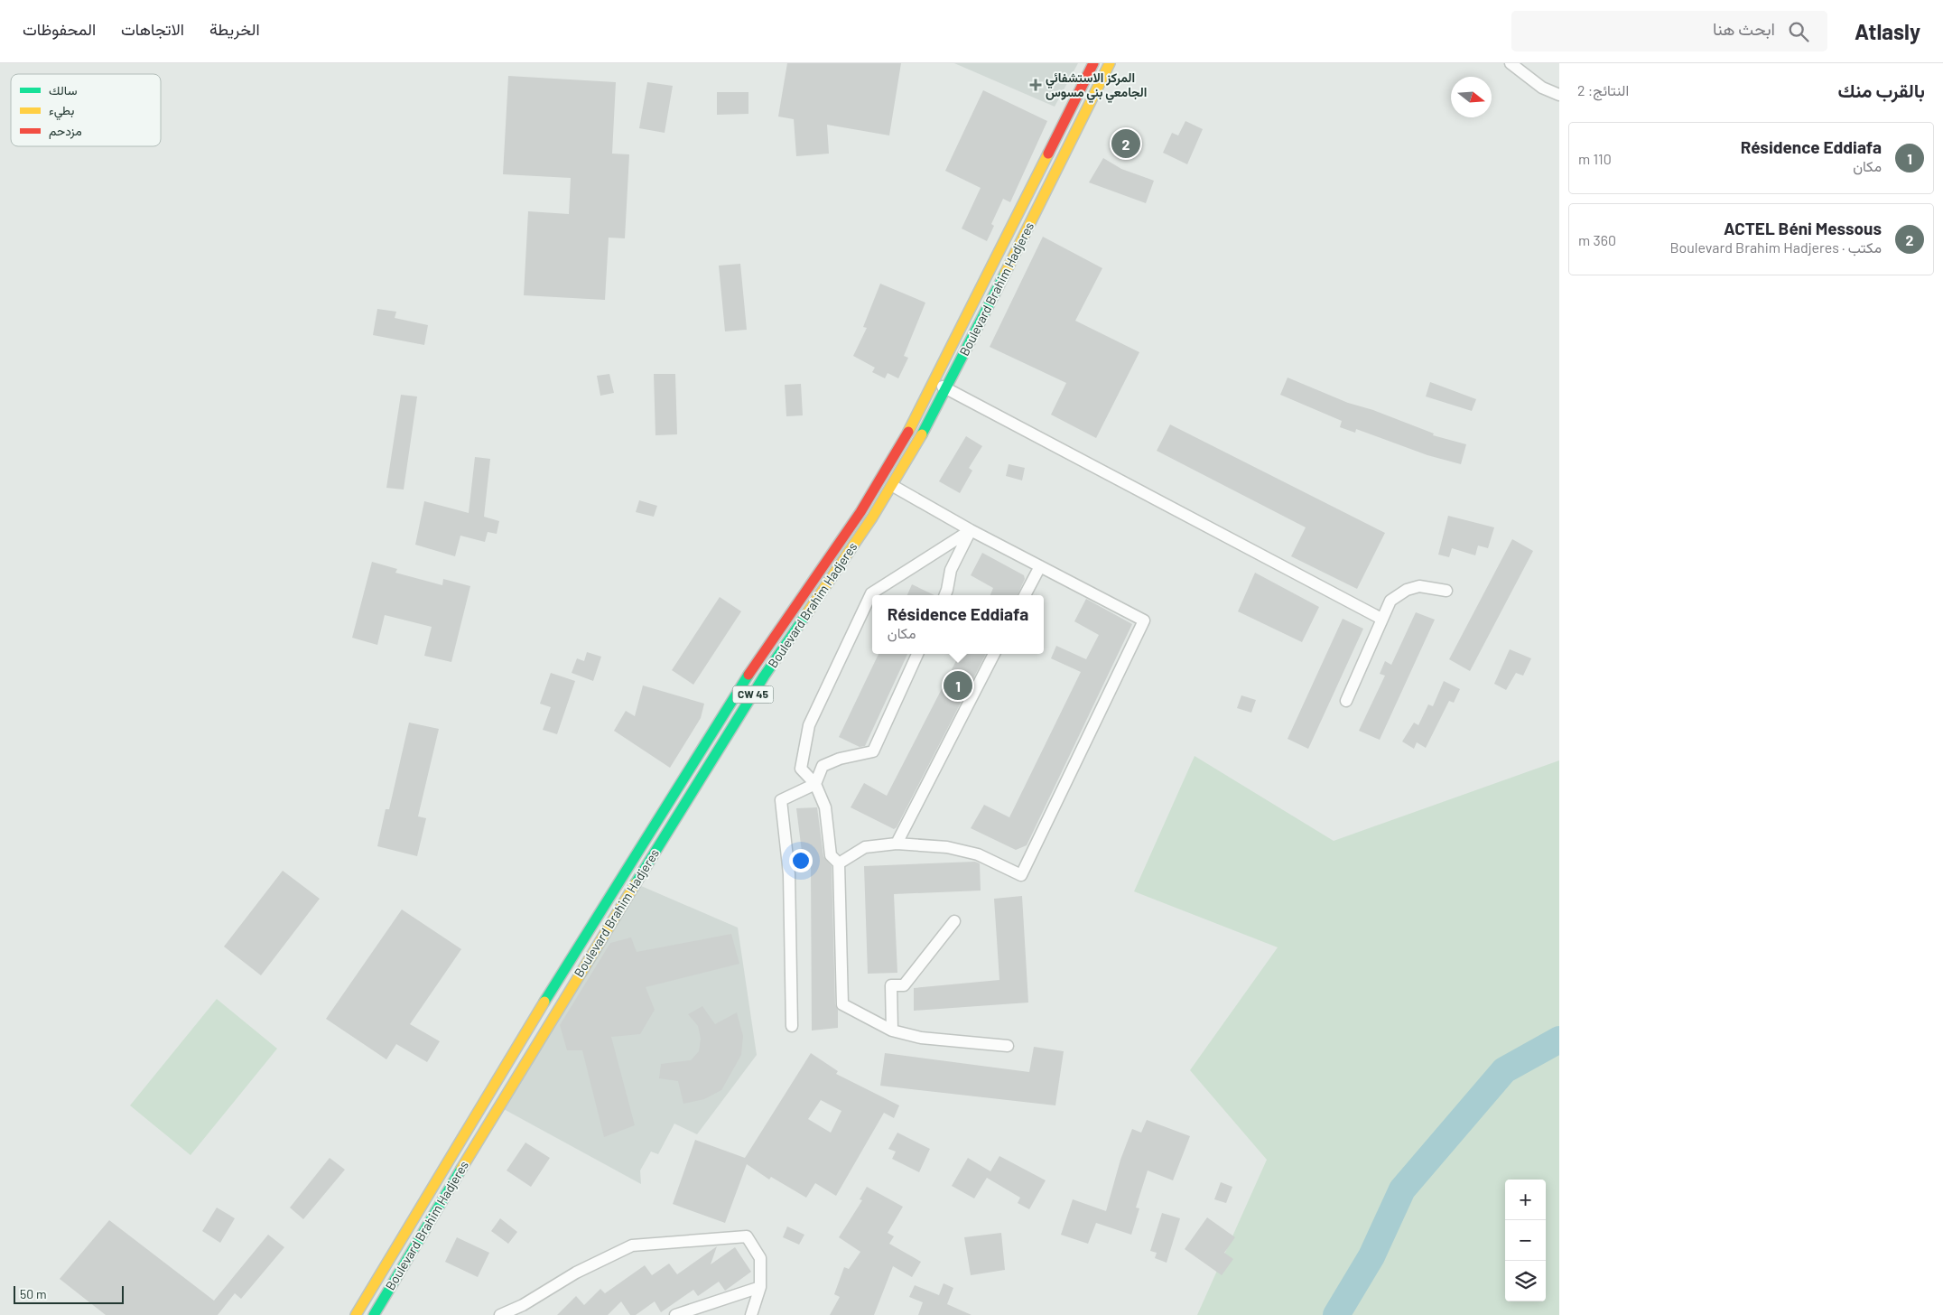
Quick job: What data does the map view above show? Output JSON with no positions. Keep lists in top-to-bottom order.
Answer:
{
  "streets": {
    "main road": ["Boulevard Brahim Hadjeres", "CW 45"]
  },
  "places": {
    "health": ["المركز الاستشفائي الجامعي بني مسوس"]
  },
  "legend": ["سالك", "بطيء", "مزدحم"],
  "scale_bar": "50 m",
  "north": "right",
  "page": {
    "header": "Atlasly",
    "search": "ابحث هنا",
    "nav": ["الخريطة", "الاتجاهات", "المحفوظات"],
    "heading": ["بالقرب منك", "النتائج: 2"],
    "list": [
      {
        "mark": "1",
        "name": "Résidence Eddiafa",
        "note": "مكان",
        "value": "110 m"
      },
      {
        "mark": "2",
        "name": "ACTEL Béni Messous",
        "note": "مكتب · Boulevard Brahim Hadjeres",
        "value": "360 m"
      }
    ],
    "pins": ["2", "1"],
    "popup": ["Résidence Eddiafa", "مكان"],
    "map_buttons": ["+", "−"],
    "scale": "50 m"
  }
}
